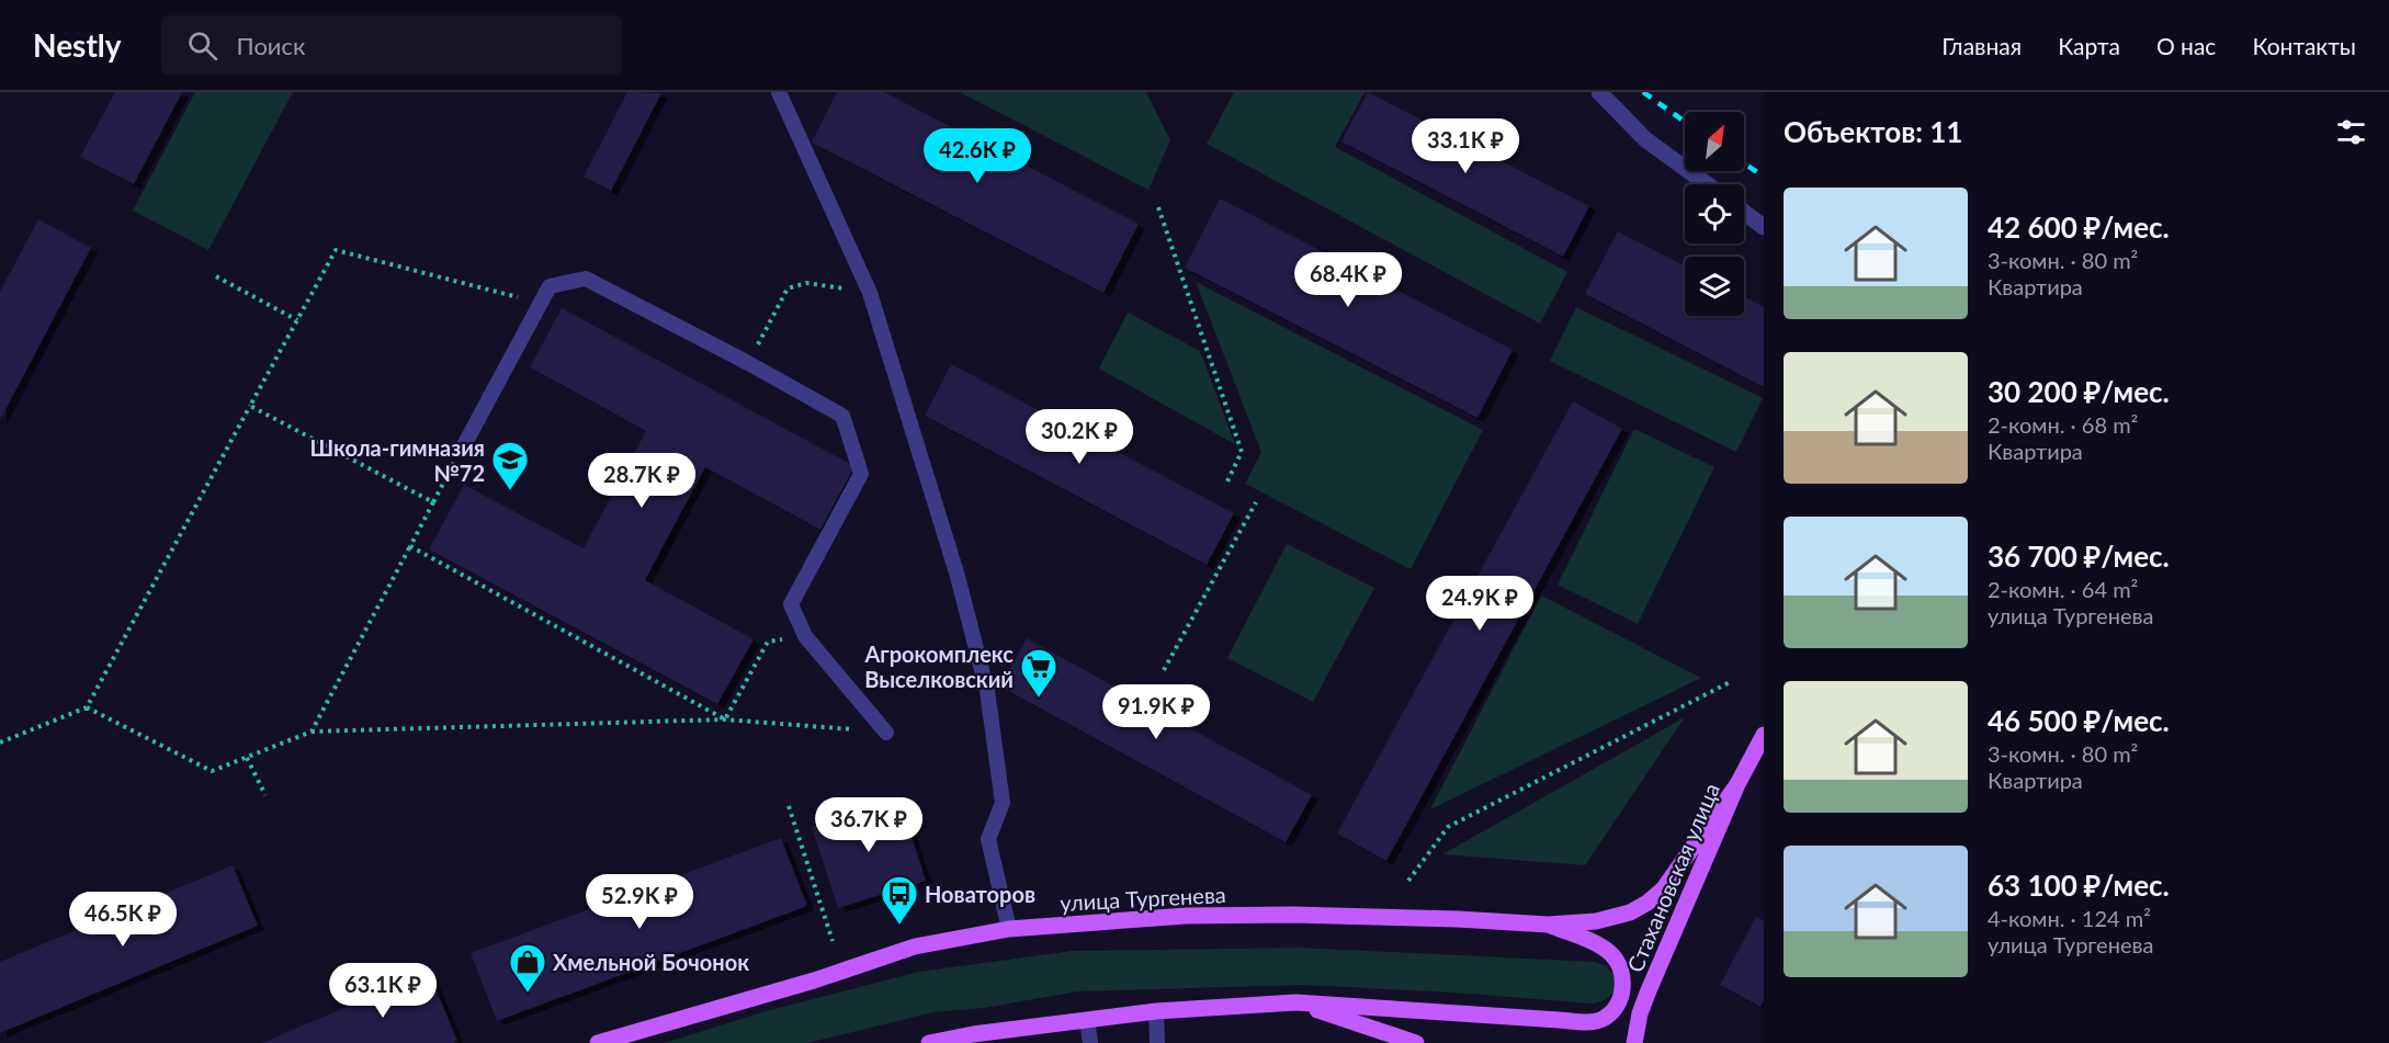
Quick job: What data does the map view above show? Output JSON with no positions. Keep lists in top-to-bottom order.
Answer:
{
  "streets": {
    "main road": ["Стахановская улица", "улица Тургенева"]
  },
  "places": {
    "school or university": ["Школа-гимназия №72"],
    "supermarket": ["Агрокомплекс Выселковский"],
    "bus stop": ["Новаторов"],
    "shop": ["Хмельной Бочонок"]
  },
  "north": "top right",
  "page": {
    "header": "Nestly",
    "search": "Поиск",
    "nav": [
      "Главная",
      "Карта",
      "О нас",
      "Контакты"
    ],
    "heading": "Объектов: 11",
    "price": [
      "33.1K ₽",
      "42.6K ₽",
      "68.4K ₽",
      "30.2K ₽",
      "28.7K ₽",
      "24.9K ₽",
      "91.9K ₽",
      "36.7K ₽",
      "52.9K ₽",
      "46.5K ₽",
      "63.1K ₽"
    ],
    "list": [
      {
        "name": "42 600 ₽/мес.",
        "note": "3-комн. · 80 m² · Квартира"
      },
      {
        "name": "30 200 ₽/мес.",
        "note": "2-комн. · 68 m² · Квартира"
      },
      {
        "name": "36 700 ₽/мес.",
        "note": "2-комн. · 64 m² · улица Тургенева"
      },
      {
        "name": "46 500 ₽/мес.",
        "note": "3-комн. · 80 m² · Квартира"
      },
      {
        "name": "63 100 ₽/мес.",
        "note": "4-комн. · 124 m² · улица Тургенева"
      }
    ]
  }
}
